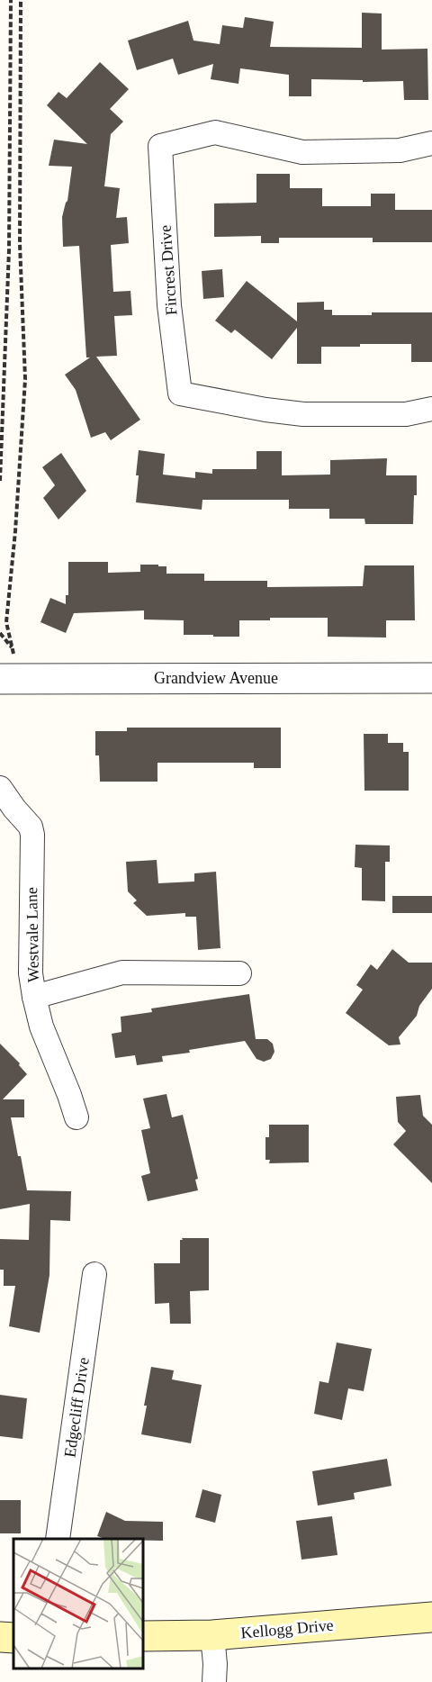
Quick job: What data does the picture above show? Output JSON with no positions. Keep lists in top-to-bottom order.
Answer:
{
  "streets": {
    "main road": ["Kellogg Drive"],
    "street": [
      "Fircrest Drive",
      "Grandview Avenue",
      "Westvale Lane",
      "Edgecliff Drive"
    ]
  }
}
